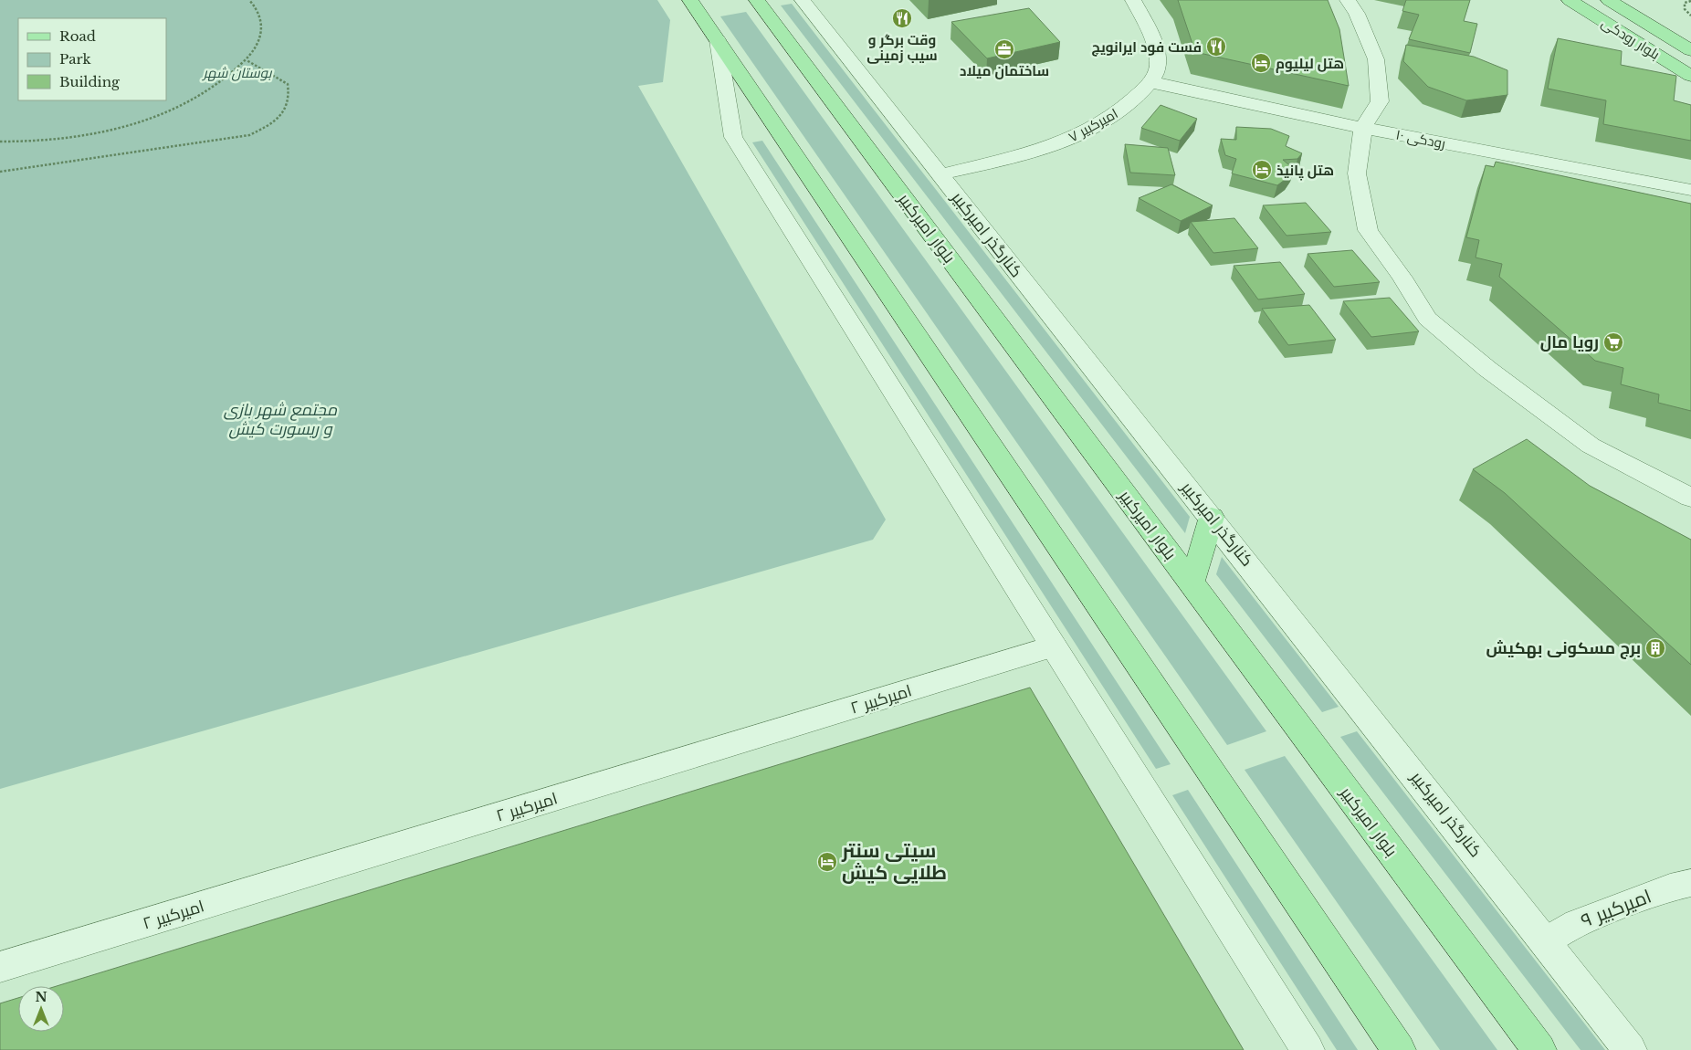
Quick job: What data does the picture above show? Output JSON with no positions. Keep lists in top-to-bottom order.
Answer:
{
  "streets": {
    "main road": ["بلوار رودکی", "بلوار امیرکبیر"],
    "street": [
      "امیرکبیر ۷",
      "رودکی ۱۰",
      "کنارگذر امیرکبیر",
      "امیرکبیر ۲",
      "امیرکبیر ۹"
    ]
  },
  "crossings": [
    ["امیرکبیر ۷", "رودکی ۱۰"],
    ["امیرکبیر ۷", "کنارگذر امیرکبیر"],
    ["کنارگذر امیرکبیر", "امیرکبیر ۹"]
  ],
  "parks": ["بوستان شهر", "مجتمع شهر بازی و ریسورت کیش"],
  "places": {
    "restaurant": ["وقت برگر و سیب‌ زمینی", "فست فود ایرانویچ"],
    "office": ["ساختمان میلاد"],
    "hotel": ["هتل لیلیوم", "هتل پانیذ", "سیتی سنتر طلایی کیش"],
    "supermarket": ["رویا مال"],
    "building": ["برج مسکونی بهکیش"]
  },
  "legend": ["Road", "Park", "Building"],
  "north": "top"
}
